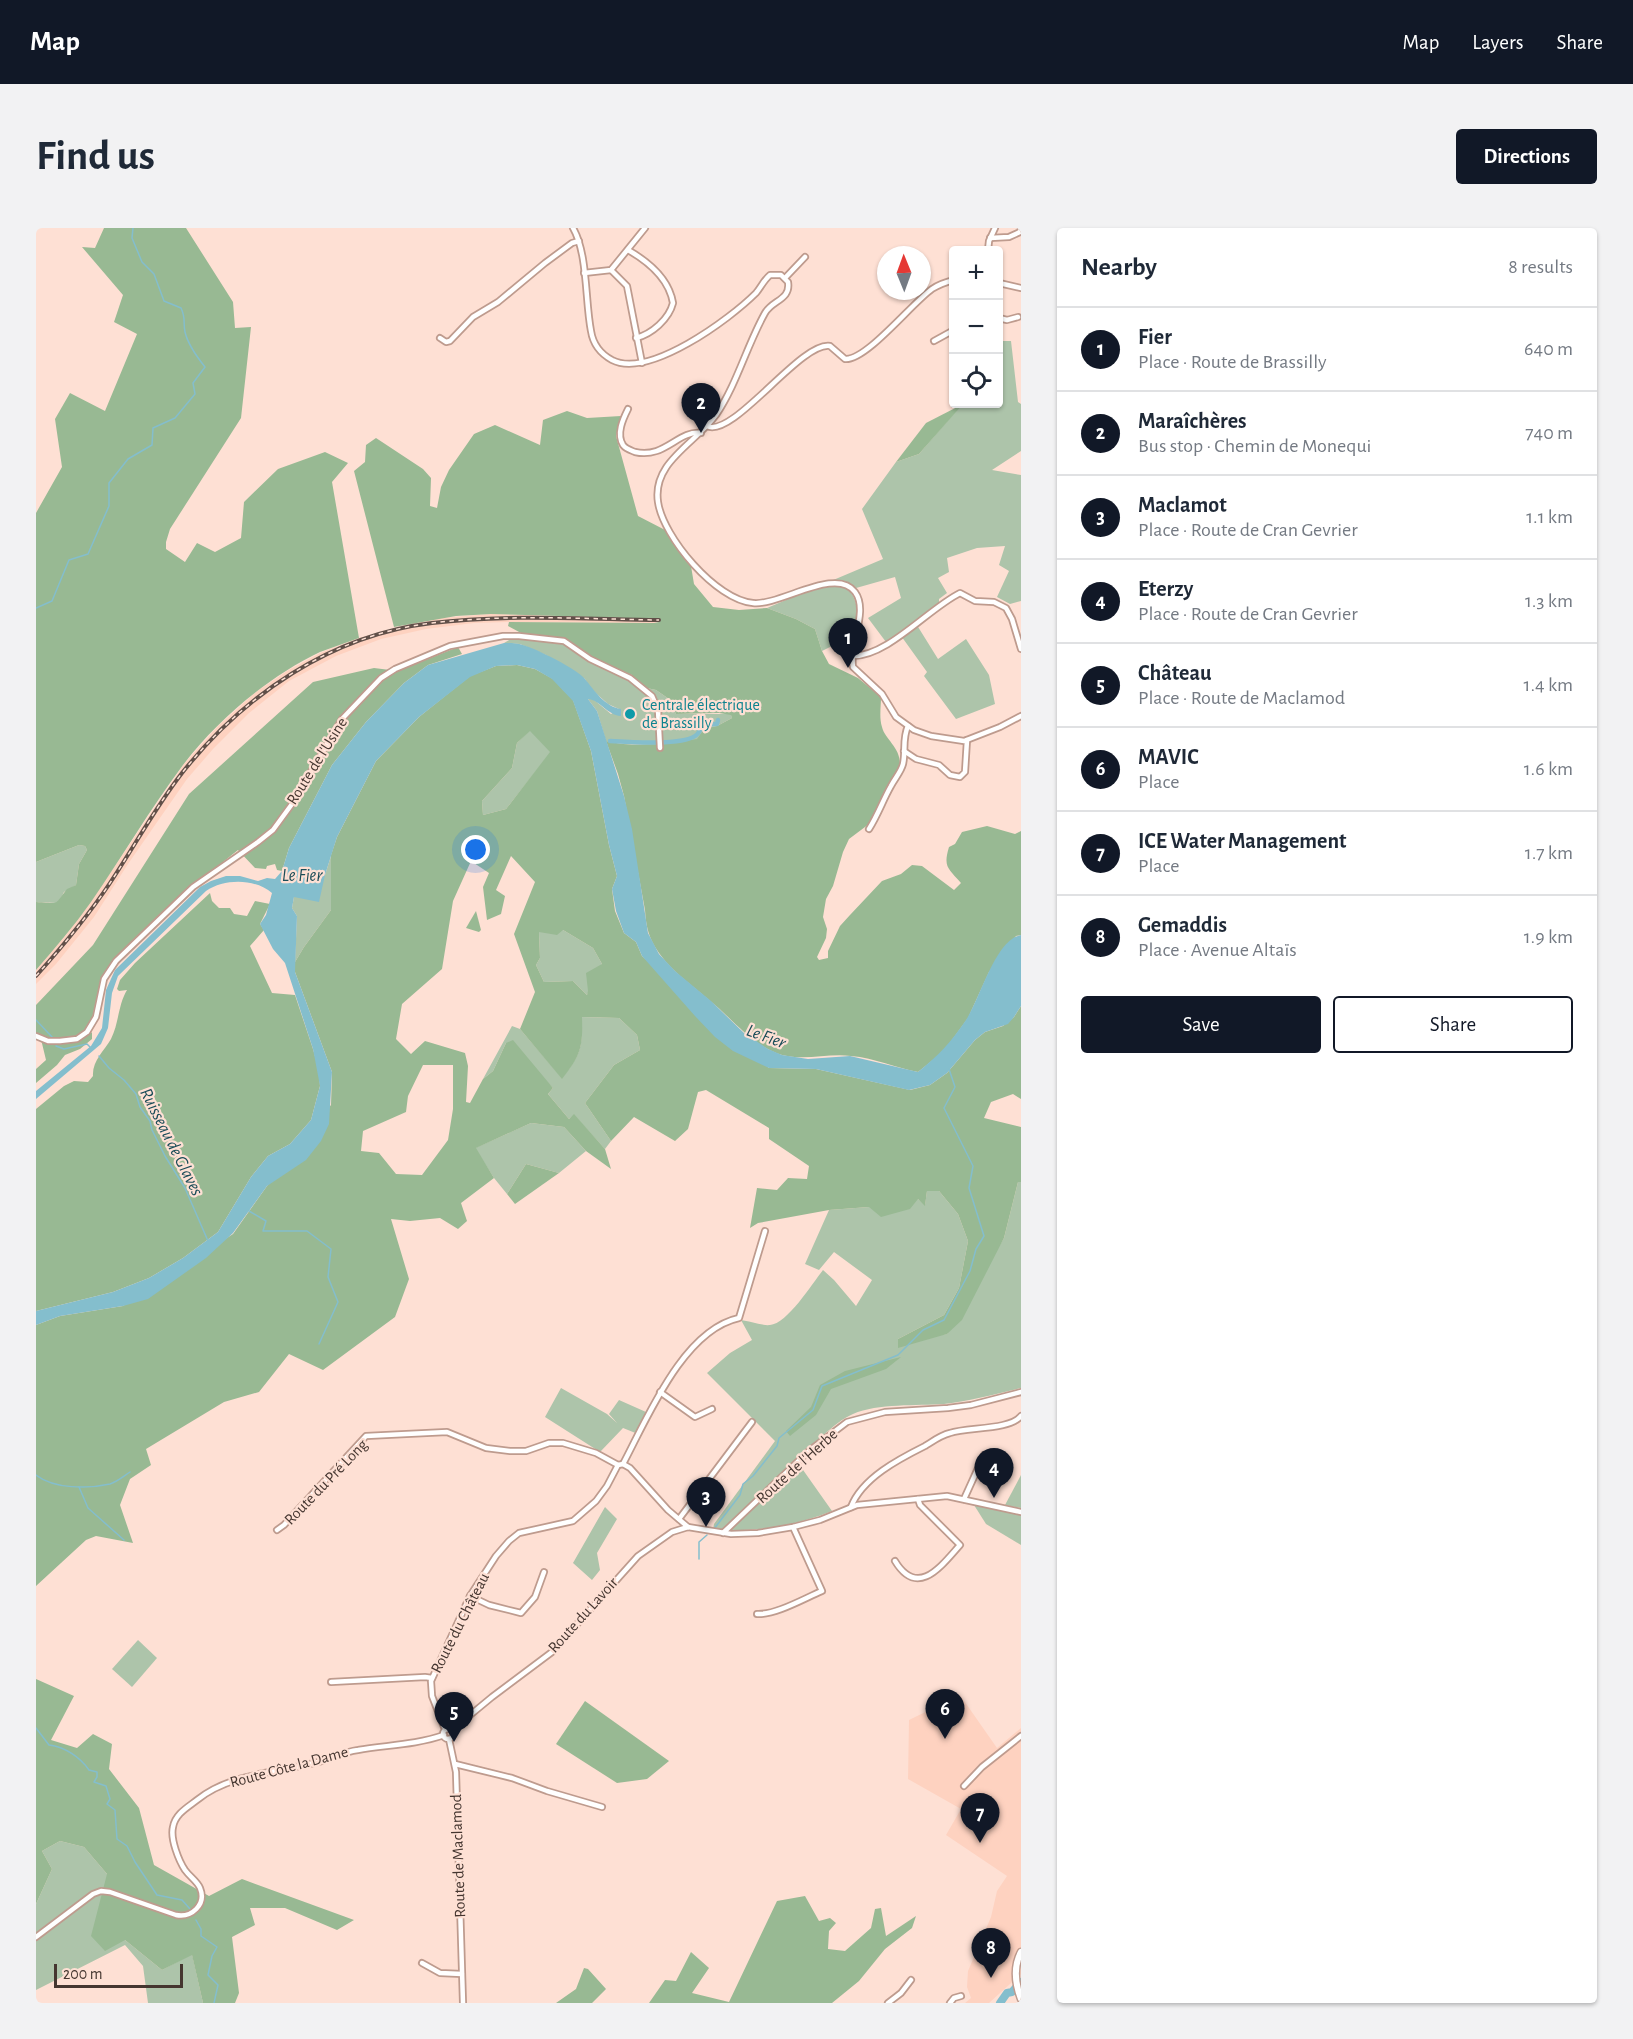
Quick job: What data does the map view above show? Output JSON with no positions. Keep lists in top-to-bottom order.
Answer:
{
  "streets": {
    "street": [
      "Route de l'Usine",
      "Route de l'Herbe",
      "Route du Pré Long",
      "Route du Lavoir",
      "Route du Château",
      "Route Côte la Dame",
      "Route de Maclamod"
    ]
  },
  "crossings": [
    ["Route du Pré Long", "Route du Château"],
    ["Route du Lavoir", "Route du Château"]
  ],
  "water": ["Le Fier", "Ruisseau de Glaves"],
  "places": ["Centrale électrique de Brassilly"],
  "scale_bar": "200 m",
  "north": "top",
  "page": {
    "header": "Map",
    "nav": ["Map", "Layers", "Share"],
    "buttons": [
      "Directions",
      ["Save", "Share"]
    ],
    "title": "Find us",
    "heading": ["Nearby", "8 results"],
    "map_buttons": ["+", "−"],
    "list": [
      {
        "mark": "1",
        "name": "Fier",
        "note": "Place · Route de Brassilly",
        "value": "640 m"
      },
      {
        "mark": "2",
        "name": "Maraîchères",
        "note": "Bus stop · Chemin de Monequi",
        "value": "740 m"
      },
      {
        "mark": "3",
        "name": "Maclamot",
        "note": "Place · Route de Cran Gevrier",
        "value": "1.1 km"
      },
      {
        "mark": "4",
        "name": "Eterzy",
        "note": "Place · Route de Cran Gevrier",
        "value": "1.3 km"
      },
      {
        "mark": "5",
        "name": "Château",
        "note": "Place · Route de Maclamod",
        "value": "1.4 km"
      },
      {
        "mark": "6",
        "name": "MAVIC",
        "note": "Place",
        "value": "1.6 km"
      },
      {
        "mark": "7",
        "name": "ICE Water Management",
        "note": "Place",
        "value": "1.7 km"
      },
      {
        "mark": "8",
        "name": "Gemaddis",
        "note": "Place · Avenue Altaïs",
        "value": "1.9 km"
      }
    ],
    "pins": [
      "2",
      "1",
      "4",
      "3",
      "6",
      "5",
      "7",
      "8"
    ],
    "scale": "200 m"
  }
}
